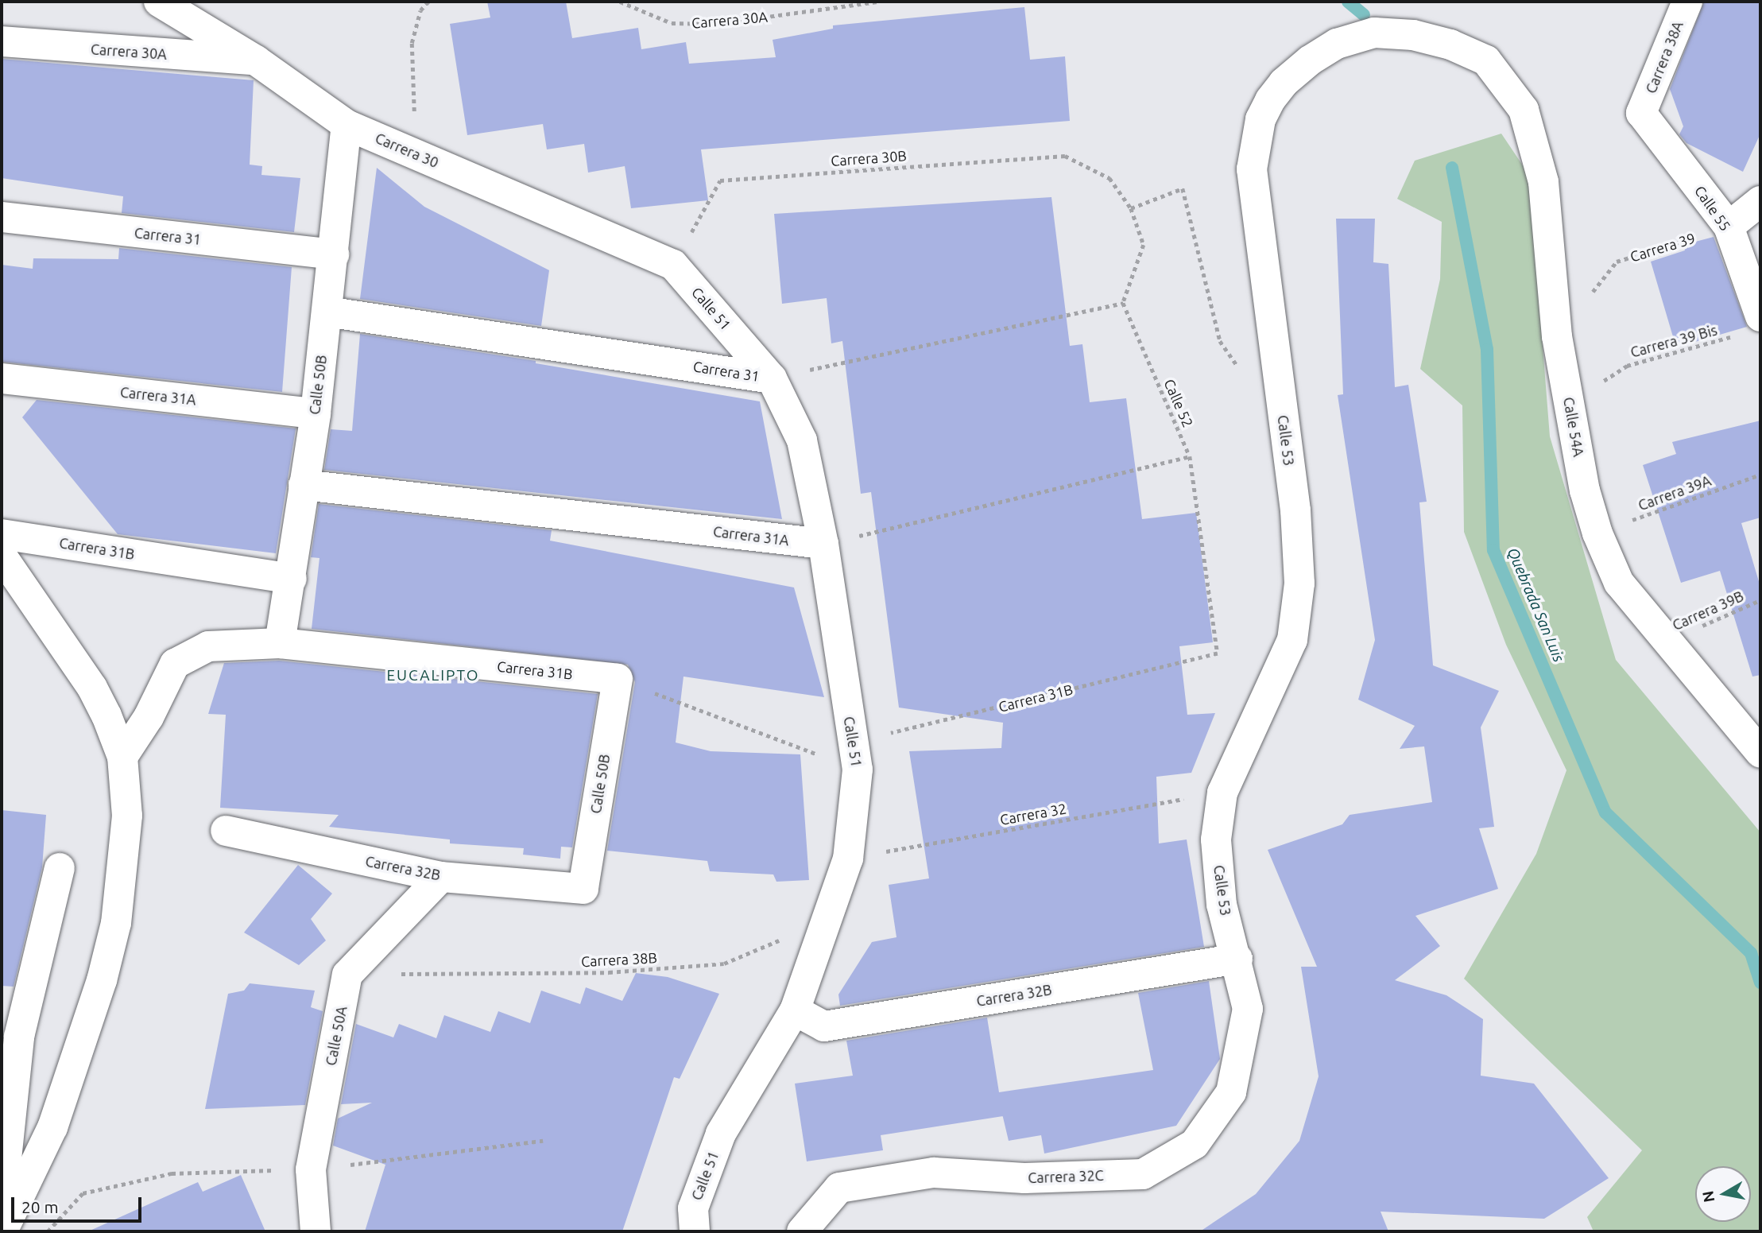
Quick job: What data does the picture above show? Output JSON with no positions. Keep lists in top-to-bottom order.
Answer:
{
  "streets": {
    "street": [
      "Carrera 30A",
      "Carrera 38A",
      "Carrera 30",
      "Calle 55",
      "Carrera 31",
      "Calle 51",
      "Calle 50B",
      "Carrera 31A",
      "Calle 54A",
      "Calle 53",
      "Carrera 31B",
      "Carrera 32B",
      "Calle 50A",
      "Carrera 32C"
    ],
    "path": [
      "Carrera 30B",
      "Carrera 39",
      "Carrera 39 Bis",
      "Calle 52",
      "Carrera 39A",
      "Carrera 39B",
      "Carrera 32",
      "Carrera 38B"
    ]
  },
  "crossings": [
    ["Carrera 30A", "Carrera 30"],
    ["Carrera 38A", "Calle 55"],
    ["Carrera 30", "Carrera 30B"],
    ["Carrera 30", "Calle 51"],
    ["Carrera 30", "Calle 50B"],
    ["Carrera 30B", "Calle 51"],
    ["Calle 55", "Carrera 39"],
    ["Calle 55", "Carrera 39 Bis"],
    ["Carrera 31", "Calle 51"],
    ["Carrera 31", "Calle 50B"],
    ["Carrera 31", "Calle 52"],
    ["Carrera 39", "Calle 54A"],
    ["Calle 51", "Carrera 31A"],
    ["Calle 51", "Carrera 31B"],
    ["Calle 51", "Carrera 32"],
    ["Calle 51", "Carrera 32B"],
    ["Carrera 39 Bis", "Calle 54A"],
    ["Calle 50B", "Carrera 31A"],
    ["Calle 50B", "Carrera 31B"],
    ["Calle 50B", "Carrera 32B"],
    ["Calle 52", "Carrera 31B"],
    ["Calle 54A", "Calle 53"],
    ["Calle 54A", "Carrera 39A"],
    ["Calle 54A", "Carrera 39B"],
    ["Calle 53", "Carrera 32"],
    ["Calle 53", "Carrera 32B"],
    ["Calle 53", "Carrera 32C"],
    ["Carrera 38B", "Calle 50A"]
  ],
  "districts": ["EUCALIPTO"],
  "water": ["Quebrada San Luis"],
  "scale_bar": "20 m",
  "north": "left"
}
